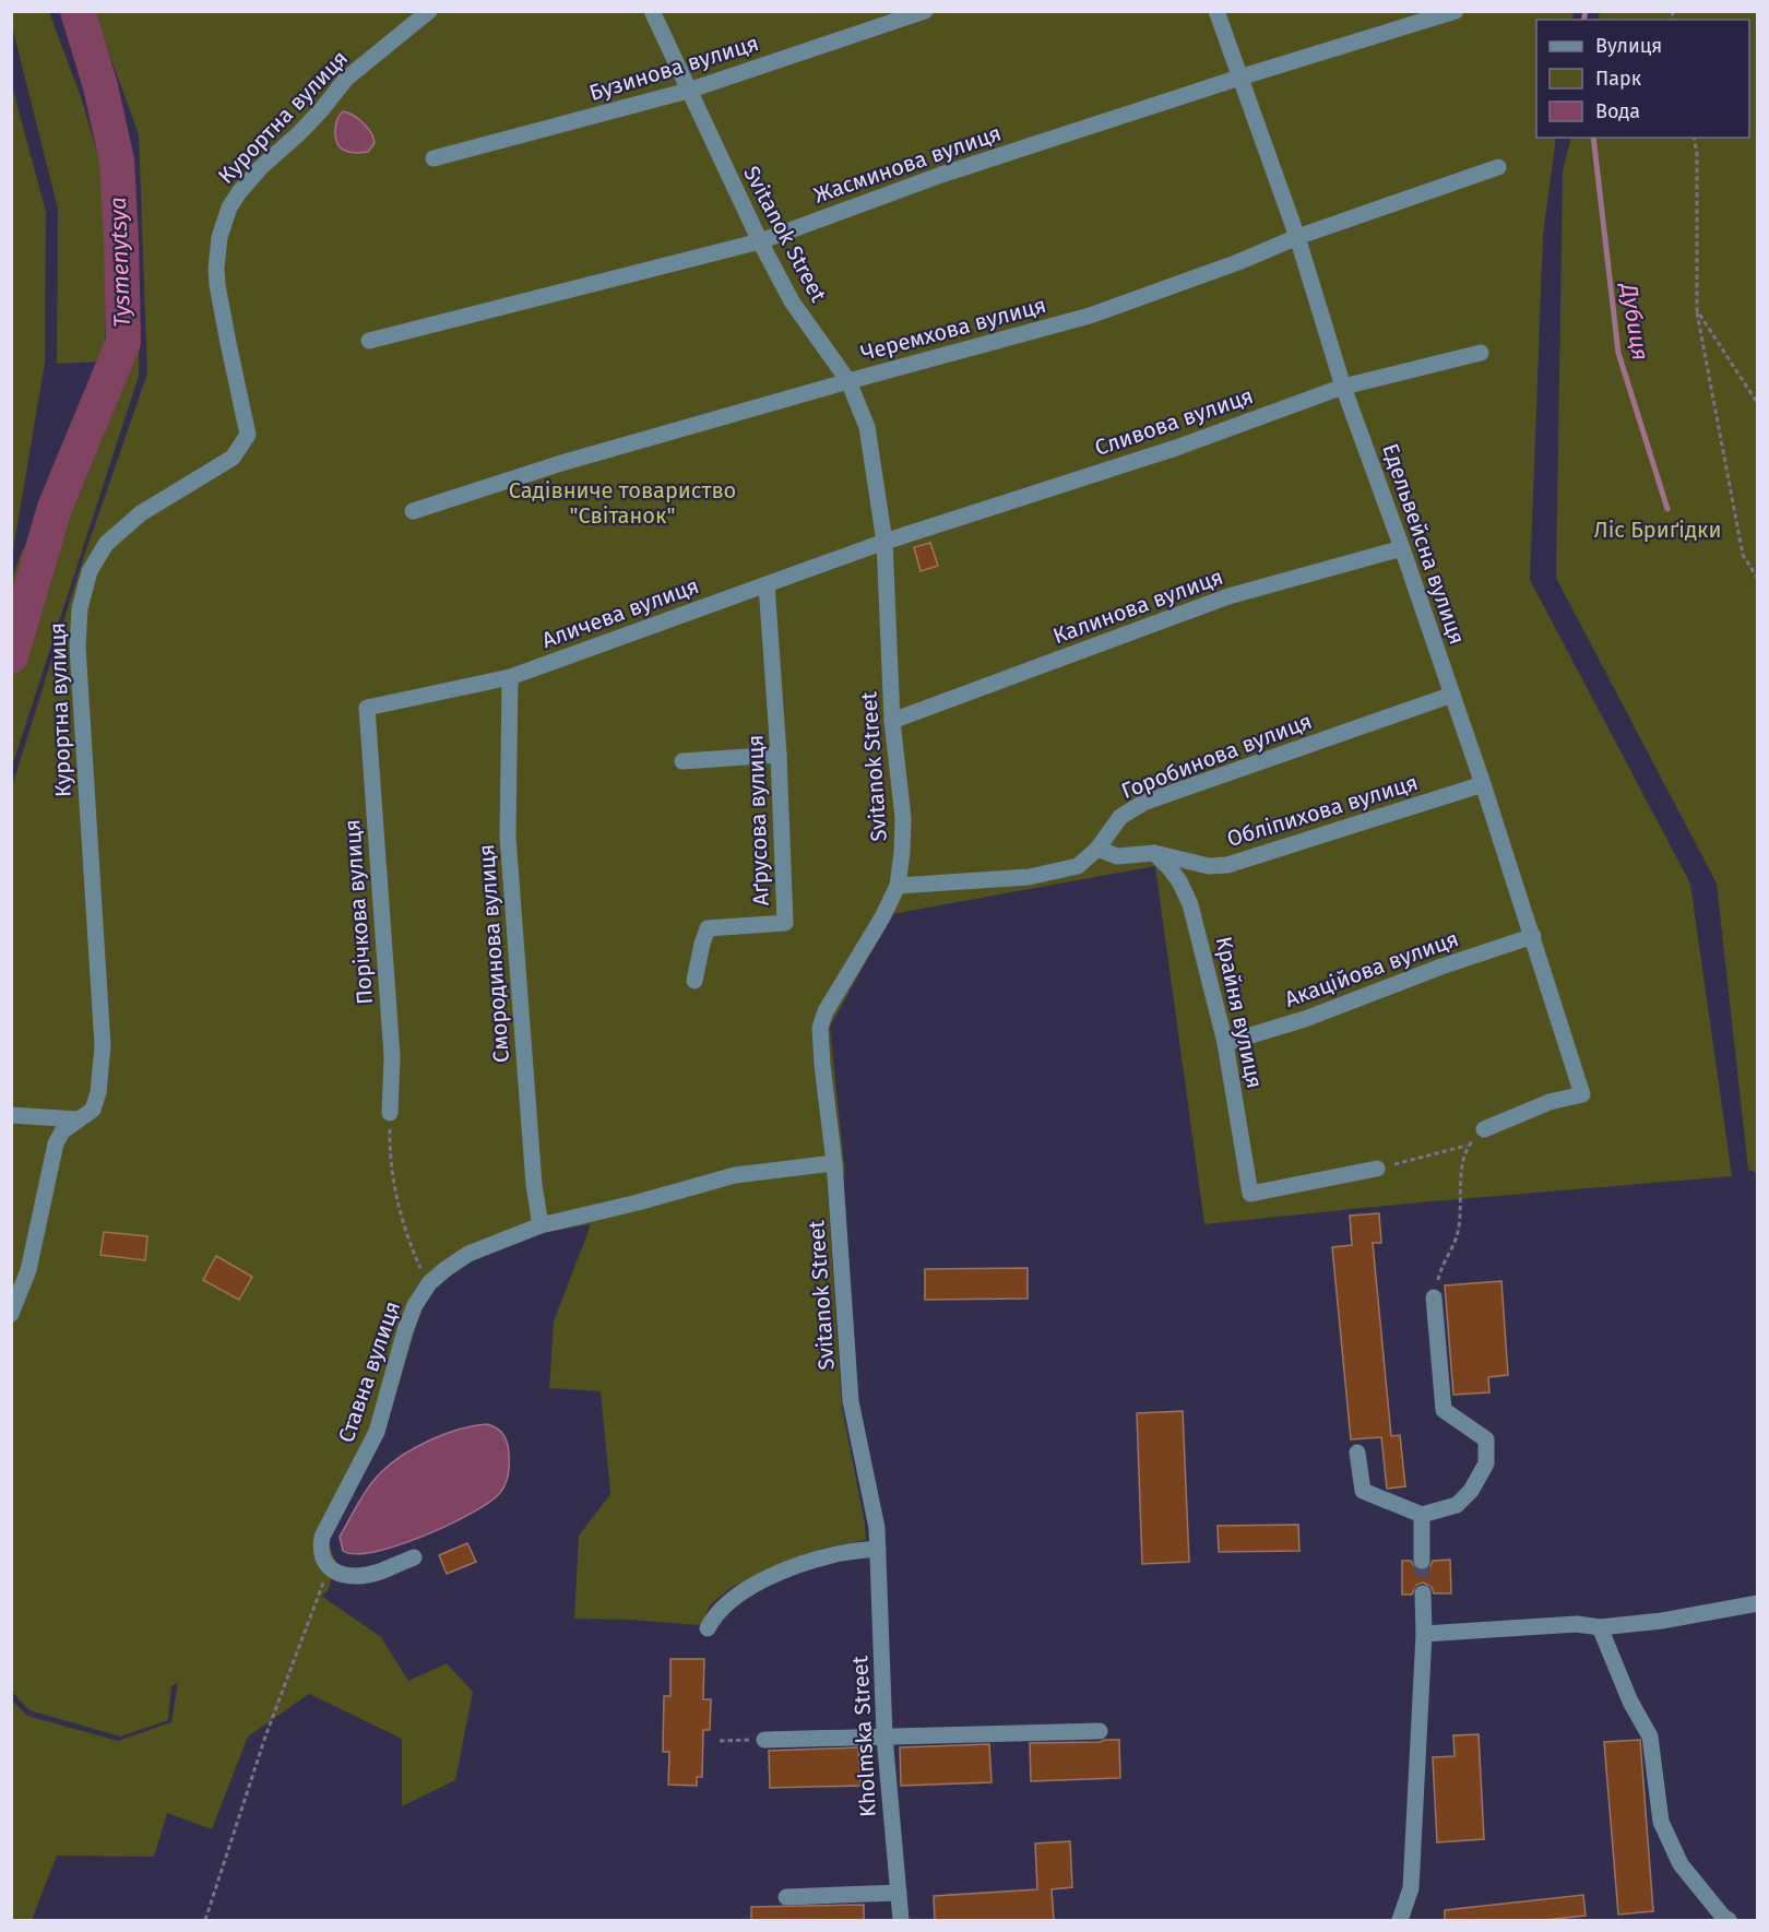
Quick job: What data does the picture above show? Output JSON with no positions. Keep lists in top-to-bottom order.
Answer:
{
  "streets": {
    "street": [
      "Бузинова вулиця",
      "Курортна вулиця",
      "Жасминова вулиця",
      "Svitanok Street",
      "Черемхова вулиця",
      "Сливова вулиця",
      "Едельвейсна вулиця",
      "Калинова вулиця",
      "Аличева вулиця",
      "Горобинова вулиця",
      "Обліпихова вулиця",
      "Аґрусова вулиця",
      "Порічкова вулиця",
      "Смородинова вулиця",
      "Акаційова вулиця",
      "Крайня вулиця",
      "Ставна вулиця",
      "Kholmska Street"
    ]
  },
  "crossings": [
    ["Бузинова вулиця", "Svitanok Street"],
    ["Жасминова вулиця", "Svitanok Street"],
    ["Жасминова вулиця", "Едельвейсна вулиця"],
    ["Svitanok Street", "Черемхова вулиця"],
    ["Svitanok Street", "Сливова вулиця"],
    ["Svitanok Street", "Калинова вулиця"],
    ["Svitanok Street", "Аличева вулиця"],
    ["Svitanok Street", "Горобинова вулиця"],
    ["Svitanok Street", "Ставна вулиця"],
    ["Svitanok Street", "Kholmska Street"],
    ["Черемхова вулиця", "Едельвейсна вулиця"],
    ["Сливова вулиця", "Едельвейсна вулиця"],
    ["Сливова вулиця", "Аличева вулиця"],
    ["Едельвейсна вулиця", "Калинова вулиця"],
    ["Едельвейсна вулиця", "Горобинова вулиця"],
    ["Едельвейсна вулиця", "Обліпихова вулиця"],
    ["Едельвейсна вулиця", "Акаційова вулиця"],
    ["Аличева вулиця", "Аґрусова вулиця"],
    ["Аличева вулиця", "Порічкова вулиця"],
    ["Аличева вулиця", "Смородинова вулиця"],
    ["Горобинова вулиця", "Обліпихова вулиця"],
    ["Обліпихова вулиця", "Крайня вулиця"],
    ["Смородинова вулиця", "Ставна вулиця"],
    ["Акаційова вулиця", "Крайня вулиця"]
  ],
  "water": ["Tysmenytsya", "Дубиця"],
  "parks": ["Садівниче товариство \"Світанок\"", "Ліс Бриґідки"],
  "legend": ["Вулиця", "Парк", "Вода"]
}
